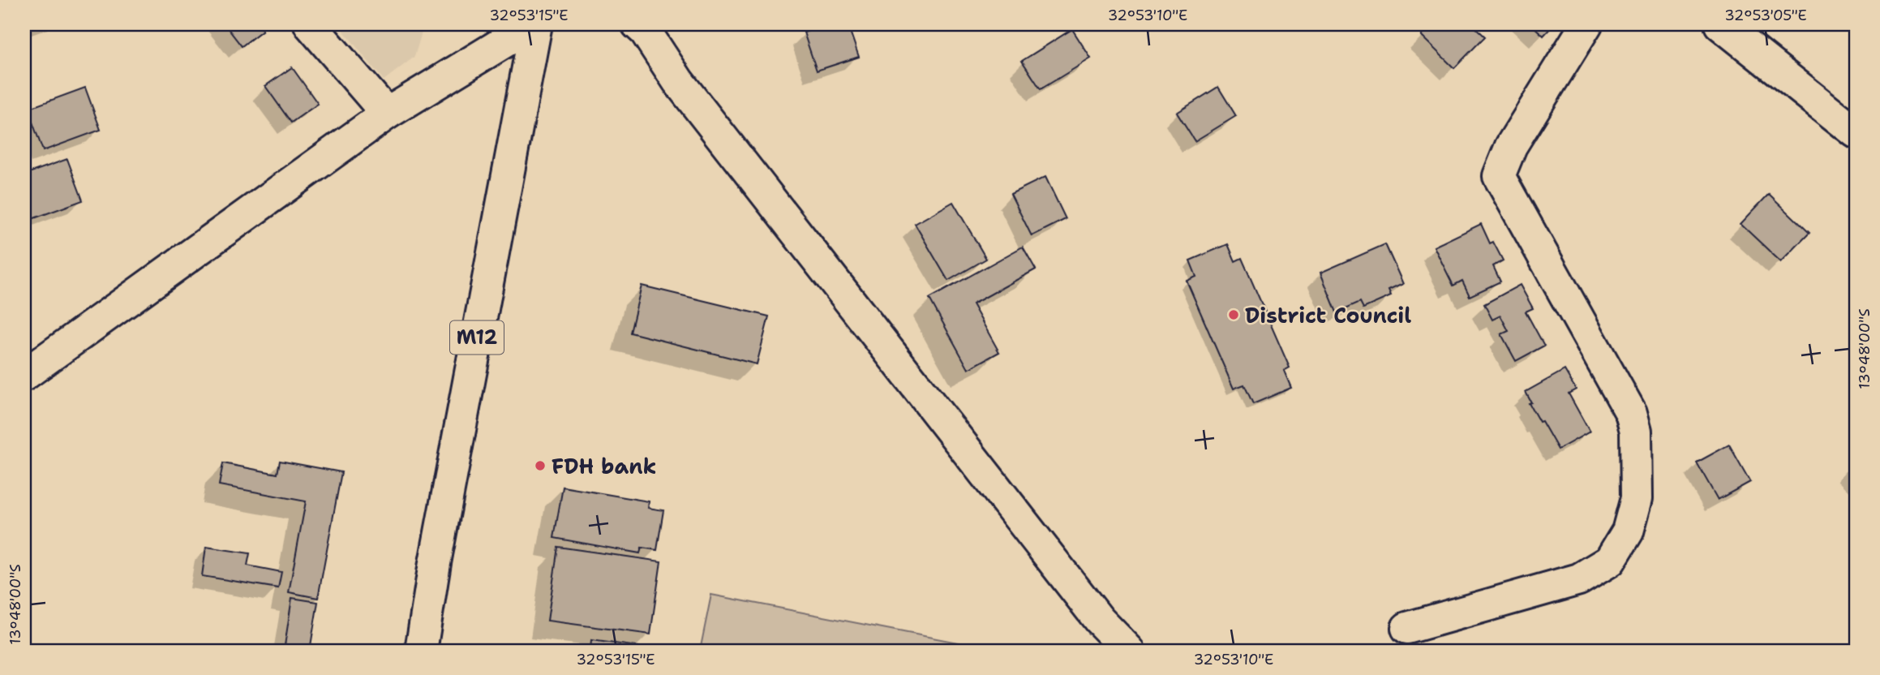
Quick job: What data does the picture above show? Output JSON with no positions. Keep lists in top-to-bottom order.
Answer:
{
  "streets": {
    "main road": ["M12"]
  },
  "places": ["District Council", "FDH bank"],
  "coordinates": [
    "32°53'15\"E",
    "32°53'10\"E",
    "32°53'05\"E",
    "13°48'00\"S"
  ]
}
